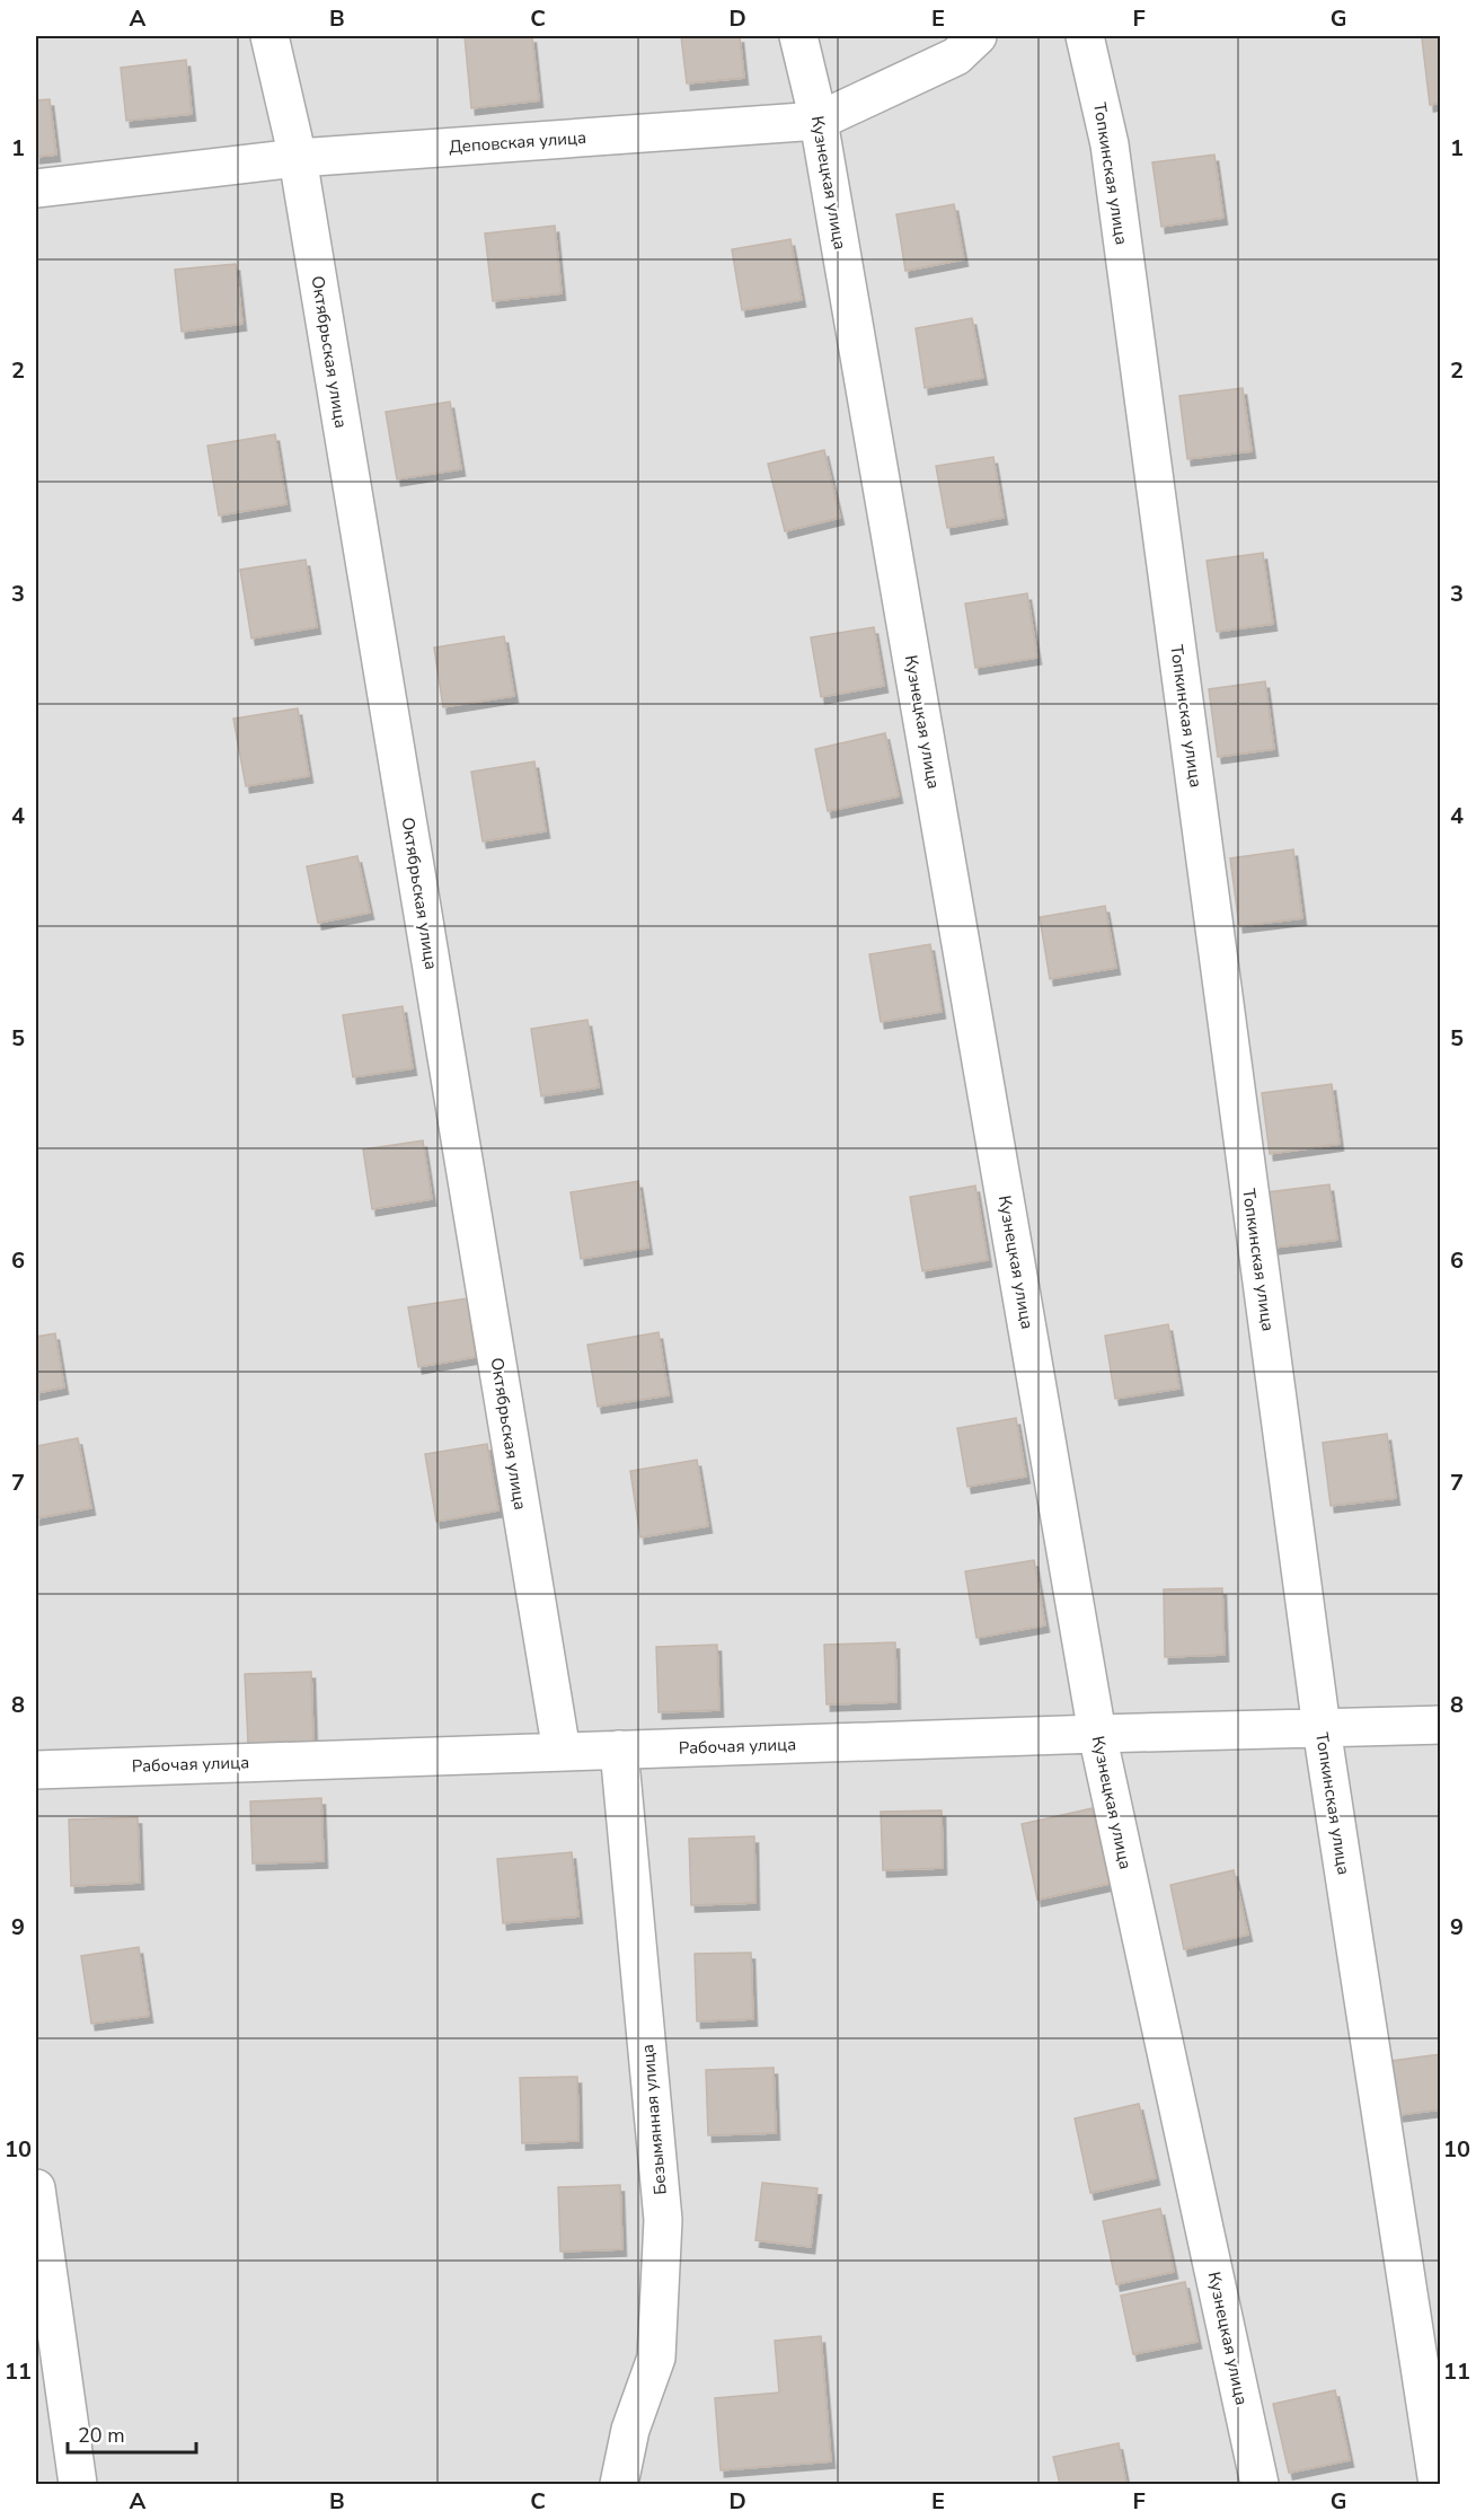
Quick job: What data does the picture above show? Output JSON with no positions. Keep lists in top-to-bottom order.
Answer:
{
  "streets": {
    "street": [
      "Деповская улица",
      "Топкинская улица",
      "Кузнецкая улица",
      "Октябрьская улица",
      "Рабочая улица",
      "Безымянная улица"
    ]
  },
  "crossings": [
    ["Деповская улица", "Кузнецкая улица"],
    ["Деповская улица", "Октябрьская улица"],
    ["Топкинская улица", "Рабочая улица"],
    ["Кузнецкая улица", "Рабочая улица"],
    ["Октябрьская улица", "Рабочая улица"],
    ["Рабочая улица", "Безымянная улица"]
  ],
  "scale_bar": "20 m",
  "grid": {
    "columns": [
      "A",
      "B",
      "C",
      "D",
      "E",
      "F",
      "G"
    ],
    "rows": [
      "1",
      "2",
      "3",
      "4",
      "5",
      "6",
      "7",
      "8",
      "9",
      "10",
      "11"
    ]
  }
}
